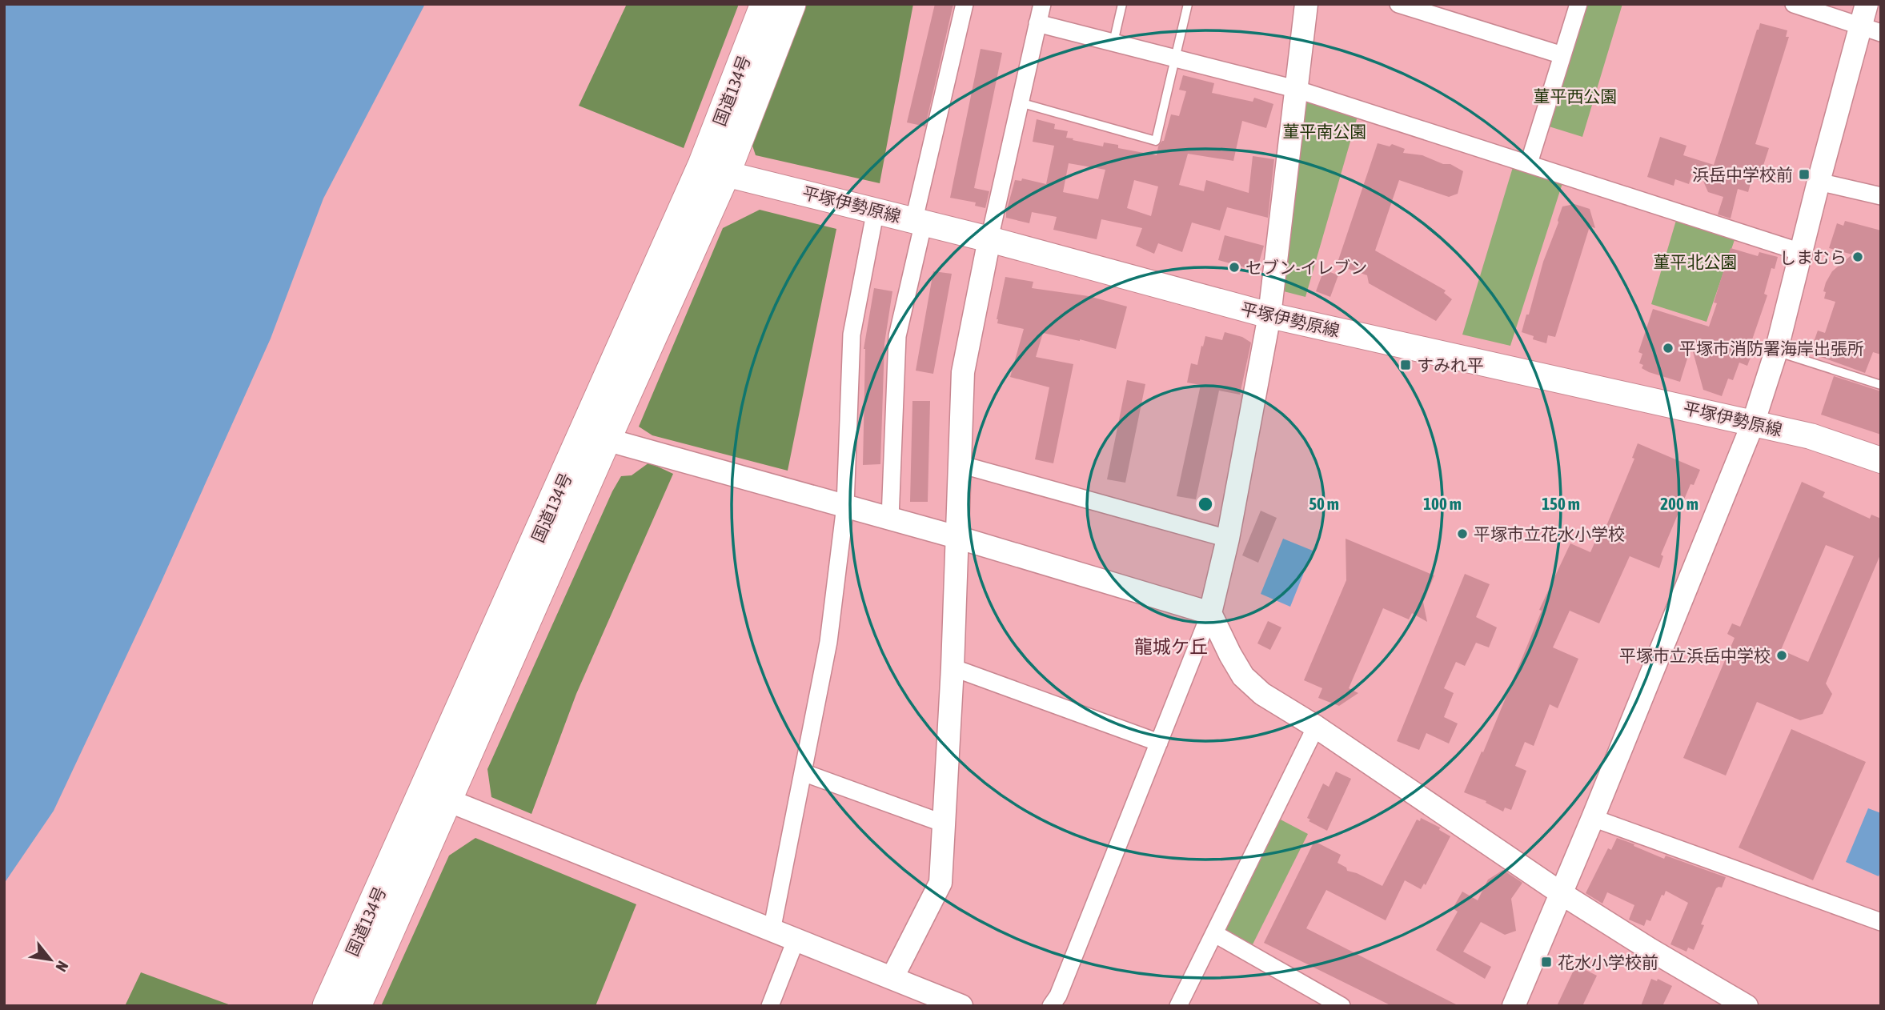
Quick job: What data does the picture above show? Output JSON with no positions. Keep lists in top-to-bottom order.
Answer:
{
  "streets": {
    "highway": ["国道134号"],
    "main road": ["平塚伊勢原線"]
  },
  "crossings": [
    ["国道134号", "平塚伊勢原線"]
  ],
  "districts": ["龍城ケ丘"],
  "parks": ["菫平西公園", "菫平南公園", "菫平北公園"],
  "places": {
    "transit": ["浜岳中学校前", "すみれ平", "花水小学校前"],
    "other": [
      "しまむら",
      "セブン-イレブン",
      "平塚市消防署海岸出張所",
      "平塚市立花水小学校",
      "平塚市立浜岳中学校"
    ]
  },
  "north": "bottom right",
  "rings": [
    "50 m",
    "100 m",
    "150 m",
    "200 m"
  ]
}
